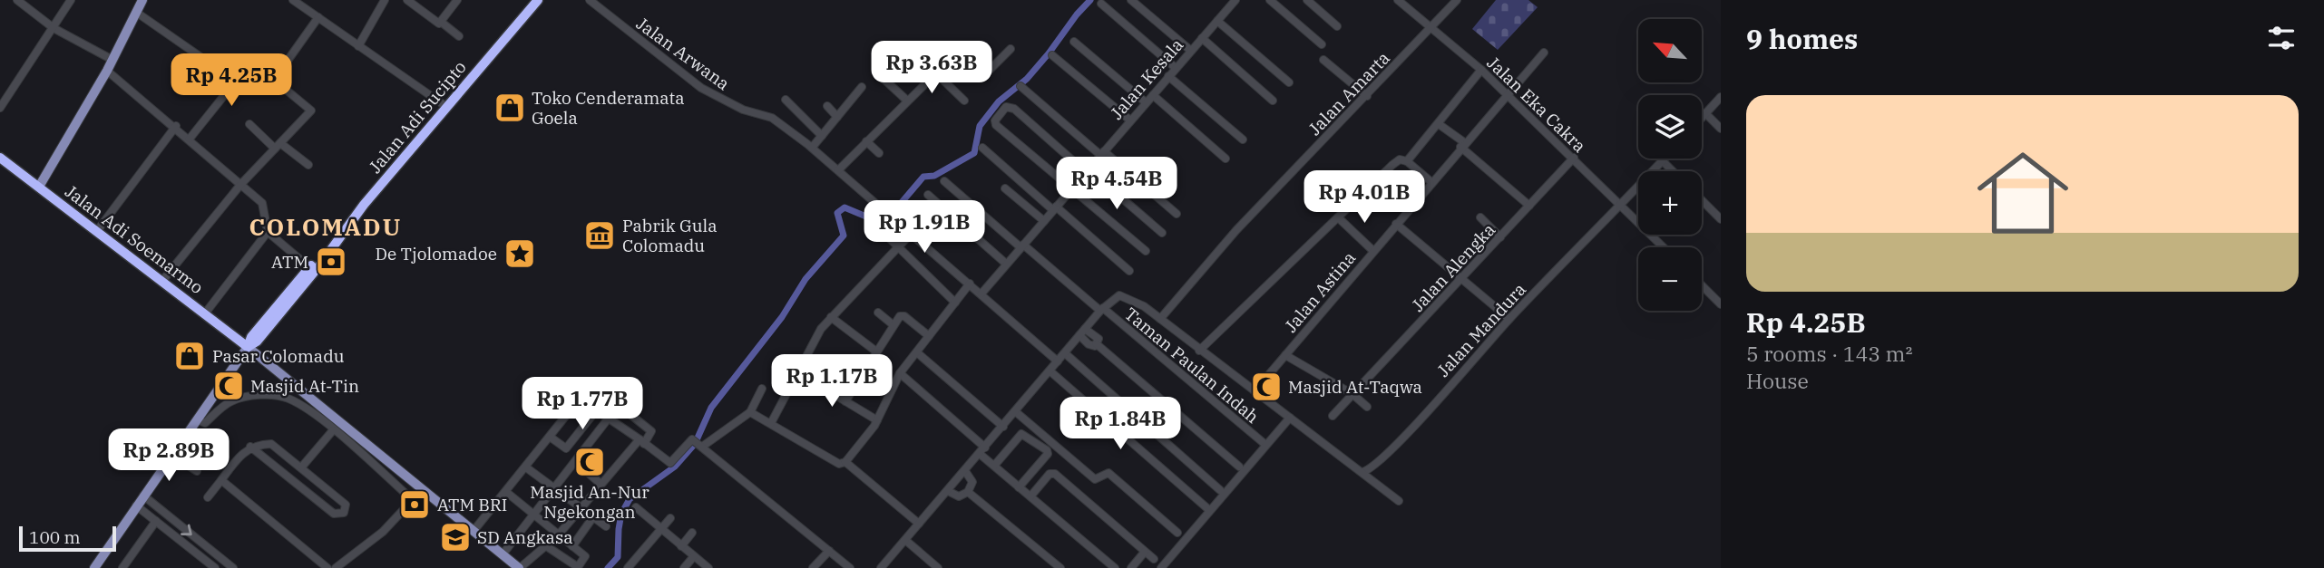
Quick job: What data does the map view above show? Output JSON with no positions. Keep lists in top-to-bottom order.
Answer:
{
  "streets": {
    "highway": ["Jalan Adi Sucipto", "Jalan Adi Soemarmo"],
    "street": [
      "Jalan Arwana",
      "Jalan Kesala",
      "Jalan Amarta",
      "Jalan Eka Cakra",
      "Jalan Alengka",
      "Jalan Astina",
      "Jalan Mandura",
      "Taman Paulan Indah"
    ]
  },
  "crossings": [
    ["Jalan Arwana", "Jalan Kesala"],
    ["Jalan Kesala", "Taman Paulan Indah"],
    ["Jalan Amarta", "Jalan Eka Cakra"],
    ["Jalan Eka Cakra", "Jalan Alengka"],
    ["Jalan Eka Cakra", "Jalan Astina"],
    ["Jalan Eka Cakra", "Jalan Mandura"],
    ["Jalan Adi Sucipto", "Jalan Adi Soemarmo"]
  ],
  "districts": ["COLOMADU"],
  "places": {
    "shop": ["Toko Cenderamata Goela", "Pasar Colomadu"],
    "museum": ["Pabrik Gula Colomadu"],
    "place": ["De Tjolomadoe"],
    "bank": ["ATM", "ATM BRI"],
    "mosque": ["Masjid At-Tin", "Masjid At-Taqwa", "Masjid An-Nur Ngekongan"],
    "school or university": ["SD Angkasa"]
  },
  "scale_bar": "100 m",
  "north": "top left",
  "page": {
    "heading": "9 homes",
    "map_buttons": ["+", "−"],
    "price": [
      "Rp 3.63B",
      "Rp 4.25B",
      "Rp 4.54B",
      "Rp 4.01B",
      "Rp 1.91B",
      "Rp 1.17B",
      "Rp 1.77B",
      "Rp 1.84B",
      "Rp 2.89B"
    ],
    "list": [
      {
        "name": "Rp 4.25B",
        "note": "5 rooms · 143 m² · House"
      }
    ],
    "scale": "100 m"
  }
}
